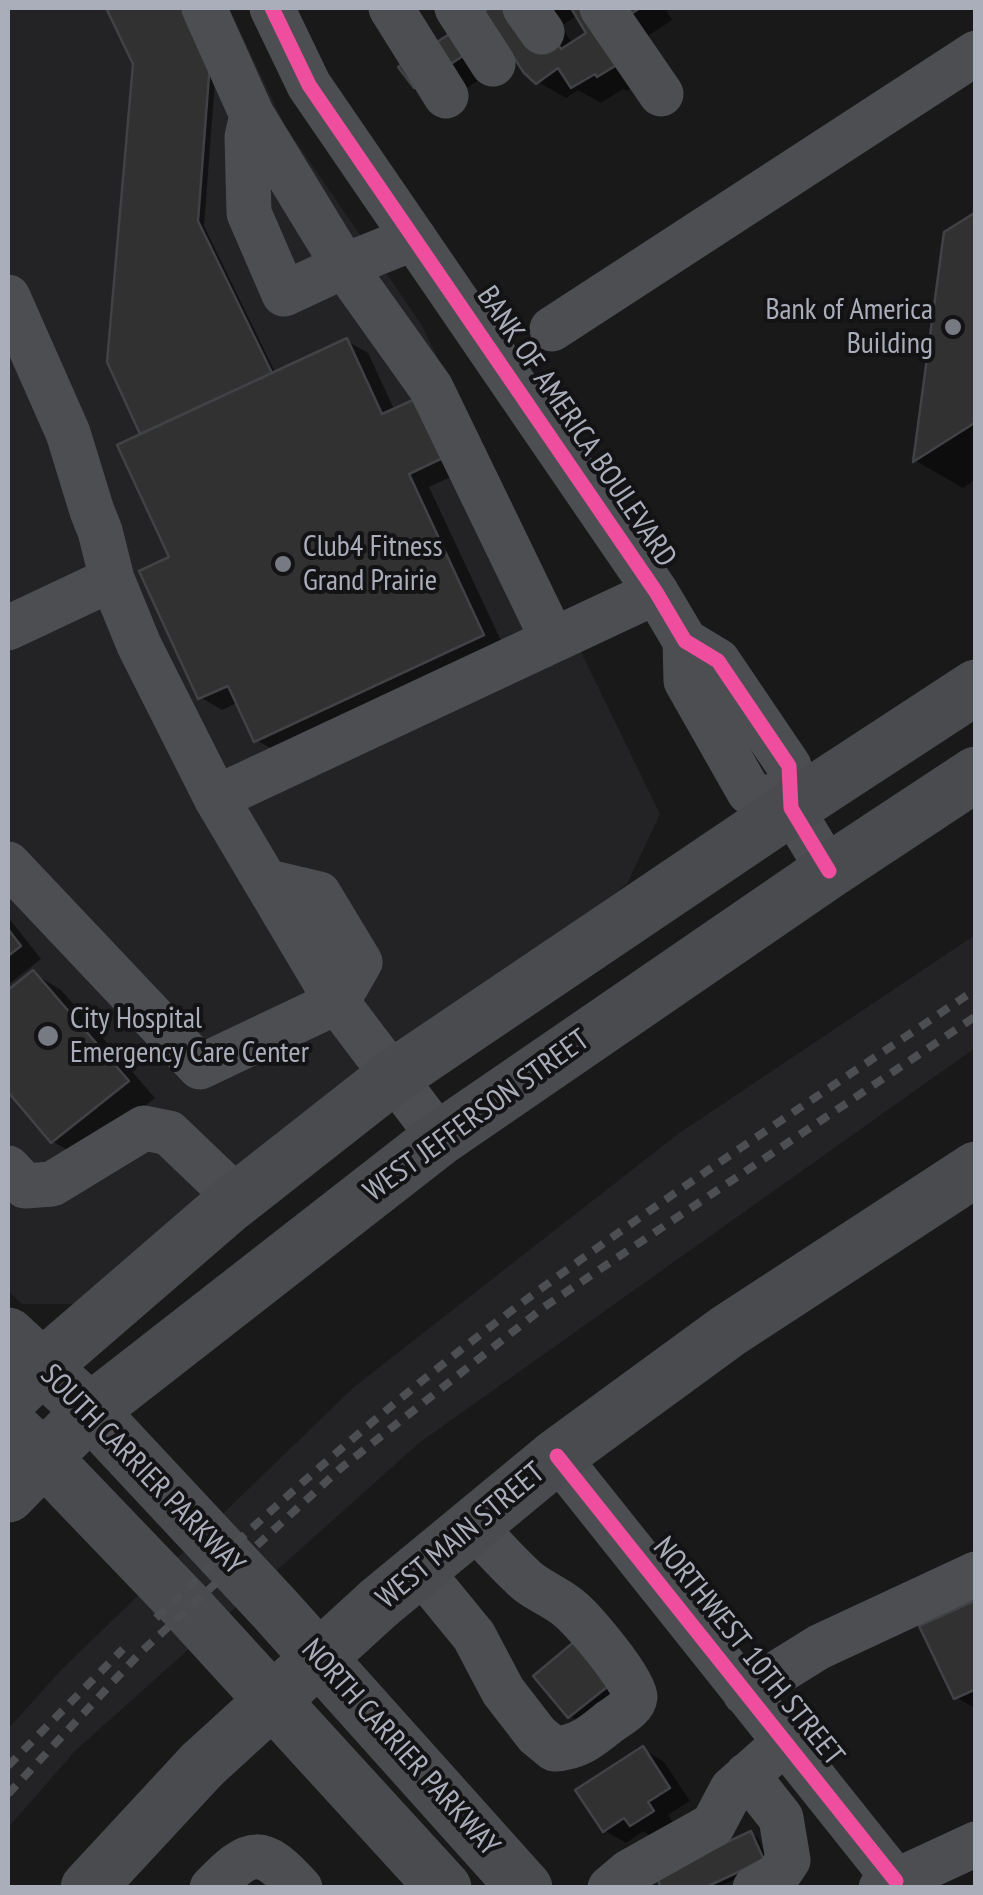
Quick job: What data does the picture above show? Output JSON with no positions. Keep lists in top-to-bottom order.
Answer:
{
  "streets": {
    "main road": [
      "WEST JEFFERSON STREET",
      "SOUTH CARRIER PARKWAY",
      "WEST MAIN STREET",
      "NORTH CARRIER PARKWAY"
    ],
    "street": ["BANK OF AMERICA BOULEVARD", "NORTHWEST 10TH STREET"]
  },
  "crossings": [
    ["WEST JEFFERSON STREET", "SOUTH CARRIER PARKWAY"],
    ["SOUTH CARRIER PARKWAY", "NORTH CARRIER PARKWAY"],
    ["WEST MAIN STREET", "NORTHWEST 10TH STREET"]
  ],
  "places": ["Bank of America Building", "Club4 Fitness Grand Prairie", "City Hospital Emergency Care Center"]
}
